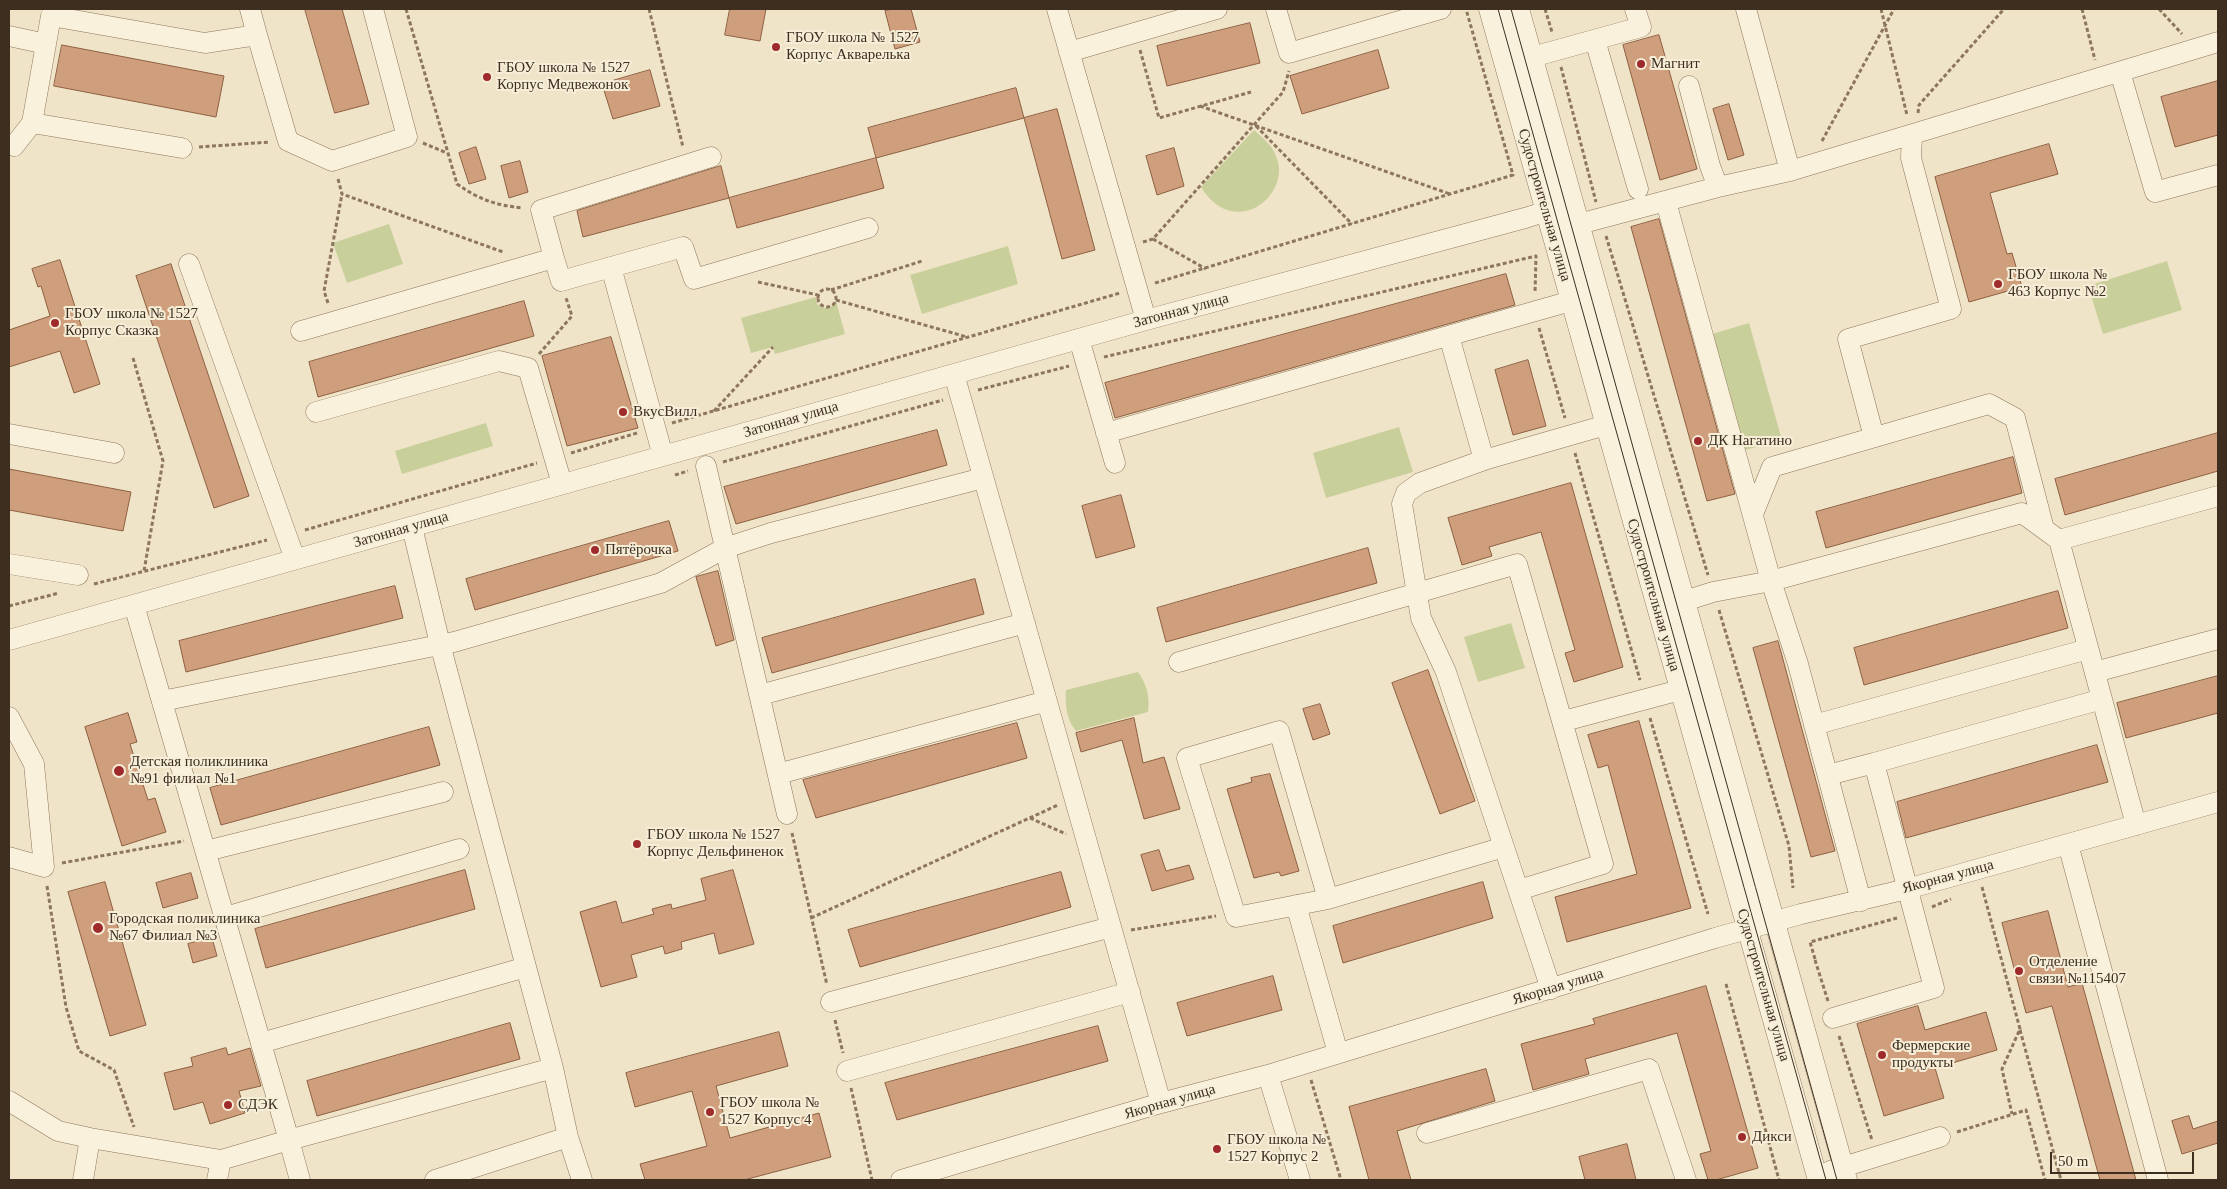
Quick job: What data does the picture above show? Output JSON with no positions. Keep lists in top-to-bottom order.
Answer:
{
  "streets": {
    "street": ["Судостроительная улица", "Затонная улица", "Якорная улица"]
  },
  "crossings": [
    ["Судостроительная улица", "Затонная улица"],
    ["Судостроительная улица", "Якорная улица"]
  ],
  "places": [
    "ГБОУ школа № 1527 Корпус Акварелька",
    "Магнит",
    "ГБОУ школа № 1527 Корпус Медвежонок",
    "ГБОУ школа № 463 Корпус №2",
    "ГБОУ школа № 1527 Корпус Сказка",
    "ВкусВилл",
    "ДК Нагатино",
    "Пятёрочка",
    "Детская поликлиника №91 филиал №1",
    "ГБОУ школа № 1527 Корпус Дельфиненок",
    "Городская поликлиника №67 Филиал №3",
    "Отделение связи №115407",
    "Фермерские продукты",
    "СДЭК",
    "ГБОУ школа № 1527 Корпус 4",
    "Дикси",
    "ГБОУ школа № 1527 Корпус 2"
  ],
  "scale_bar": "50 m"
}
